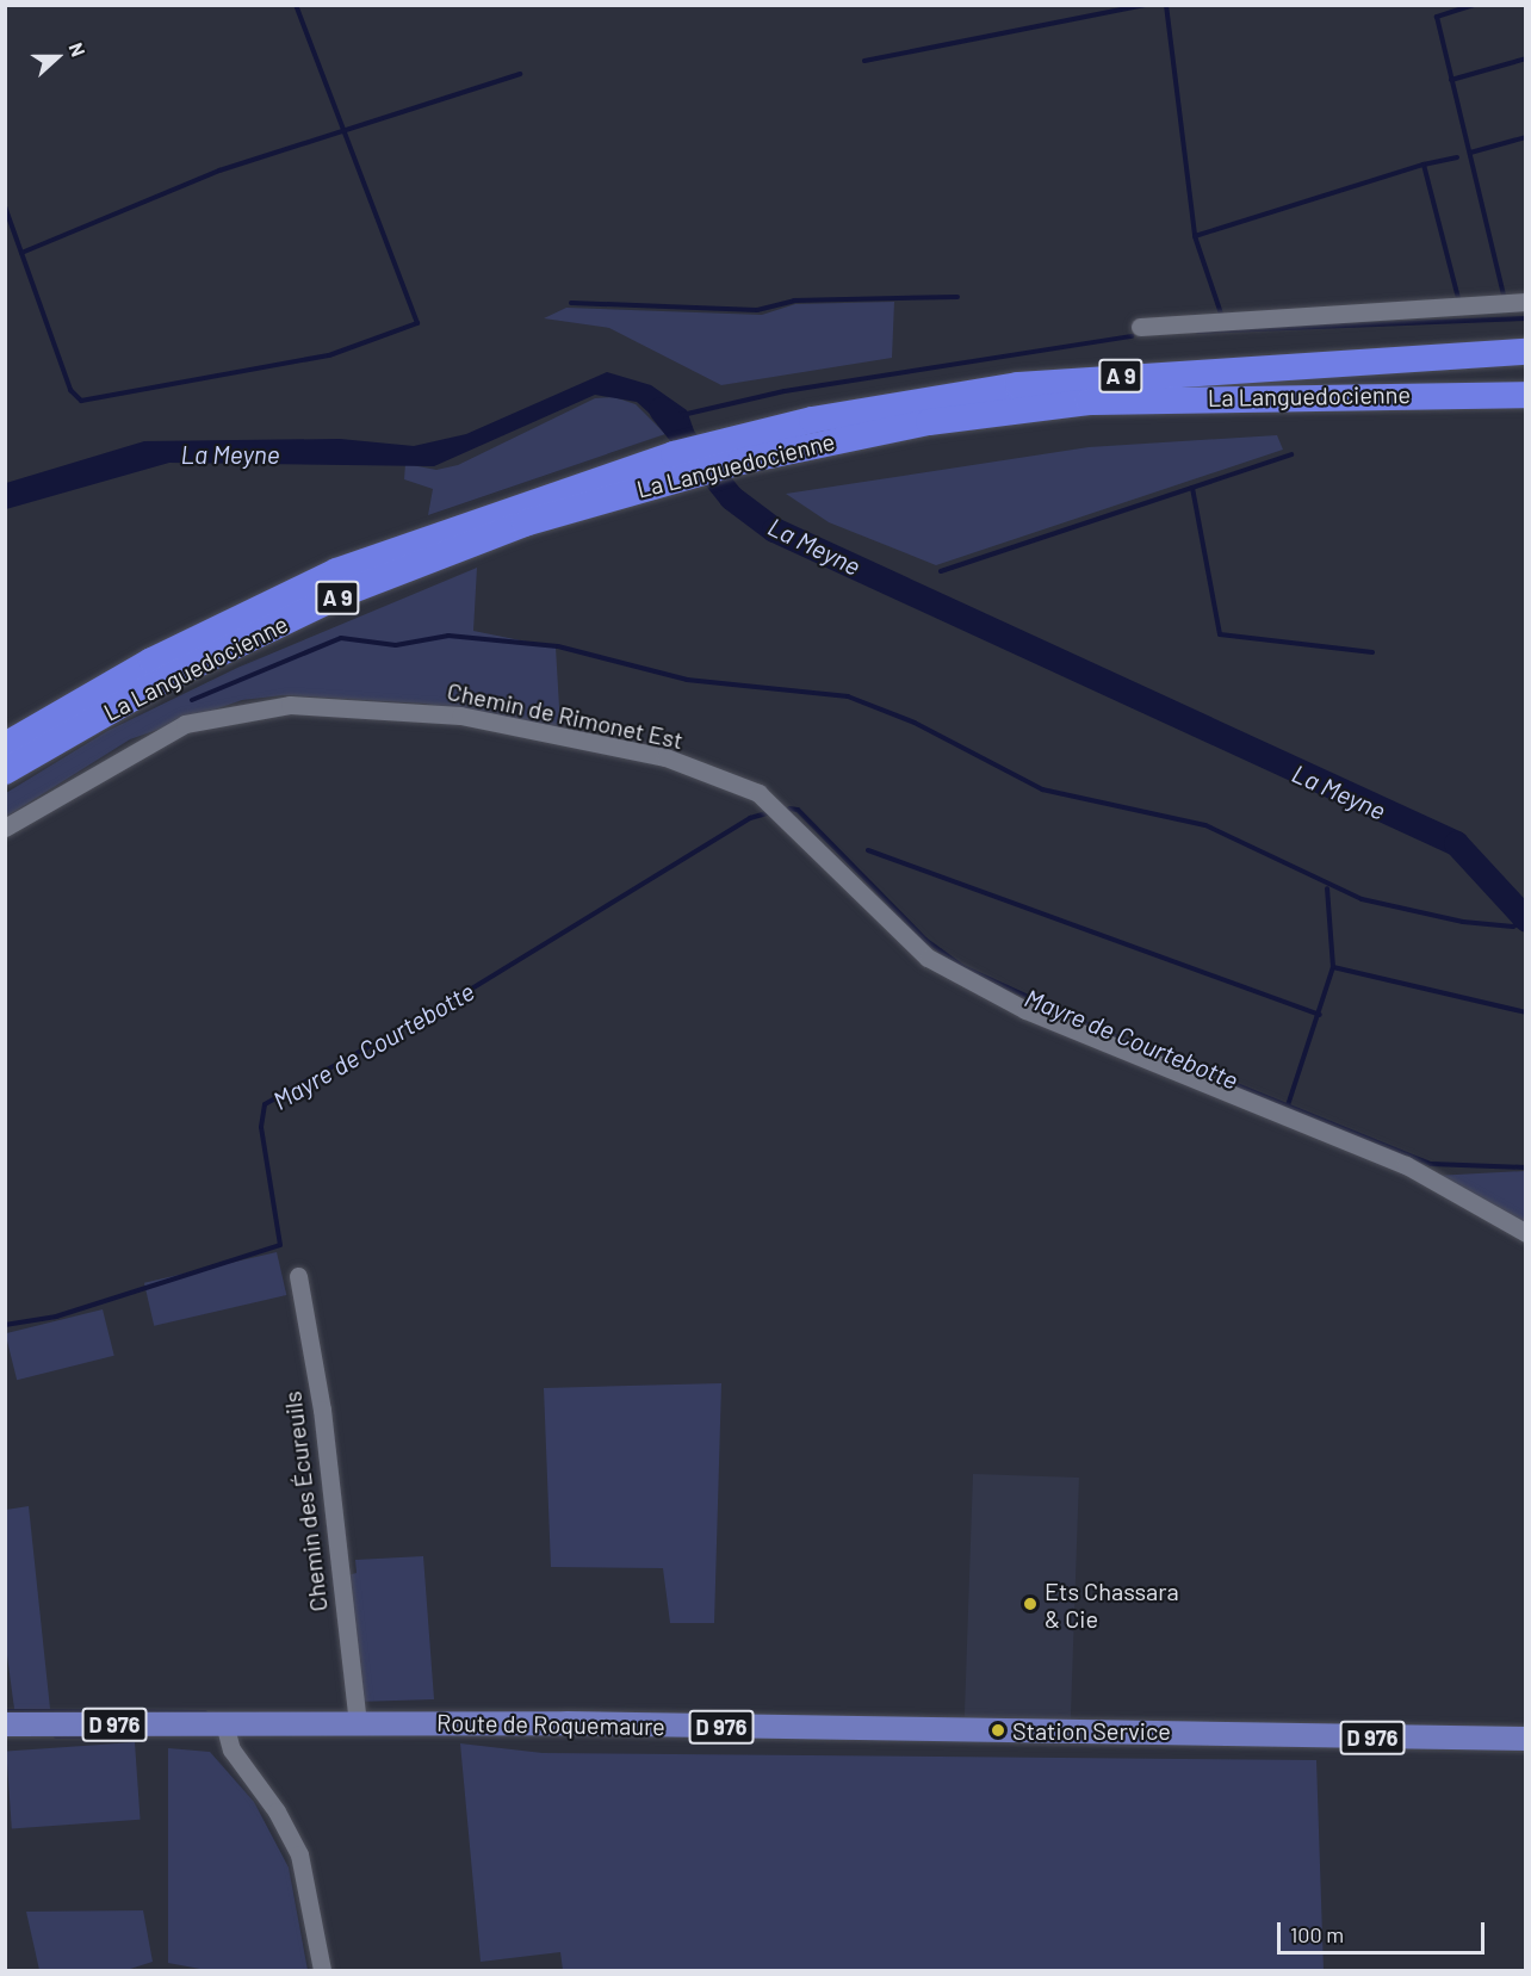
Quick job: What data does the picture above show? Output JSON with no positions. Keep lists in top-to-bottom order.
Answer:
{
  "streets": {
    "highway": ["A 9", "La Languedocienne"],
    "main road": ["D 976", "Route de Roquemaure"],
    "street": ["Chemin de Rimonet Est", "Chemin des Écureuils"]
  },
  "crossings": [
    ["Chemin des Écureuils", "Route de Roquemaure"]
  ],
  "water": ["La Meyne", "Mayre de Courtebotte"],
  "places": ["Ets Chassara & Cie", "Station Service"],
  "scale_bar": "100 m",
  "north": "right"
}
